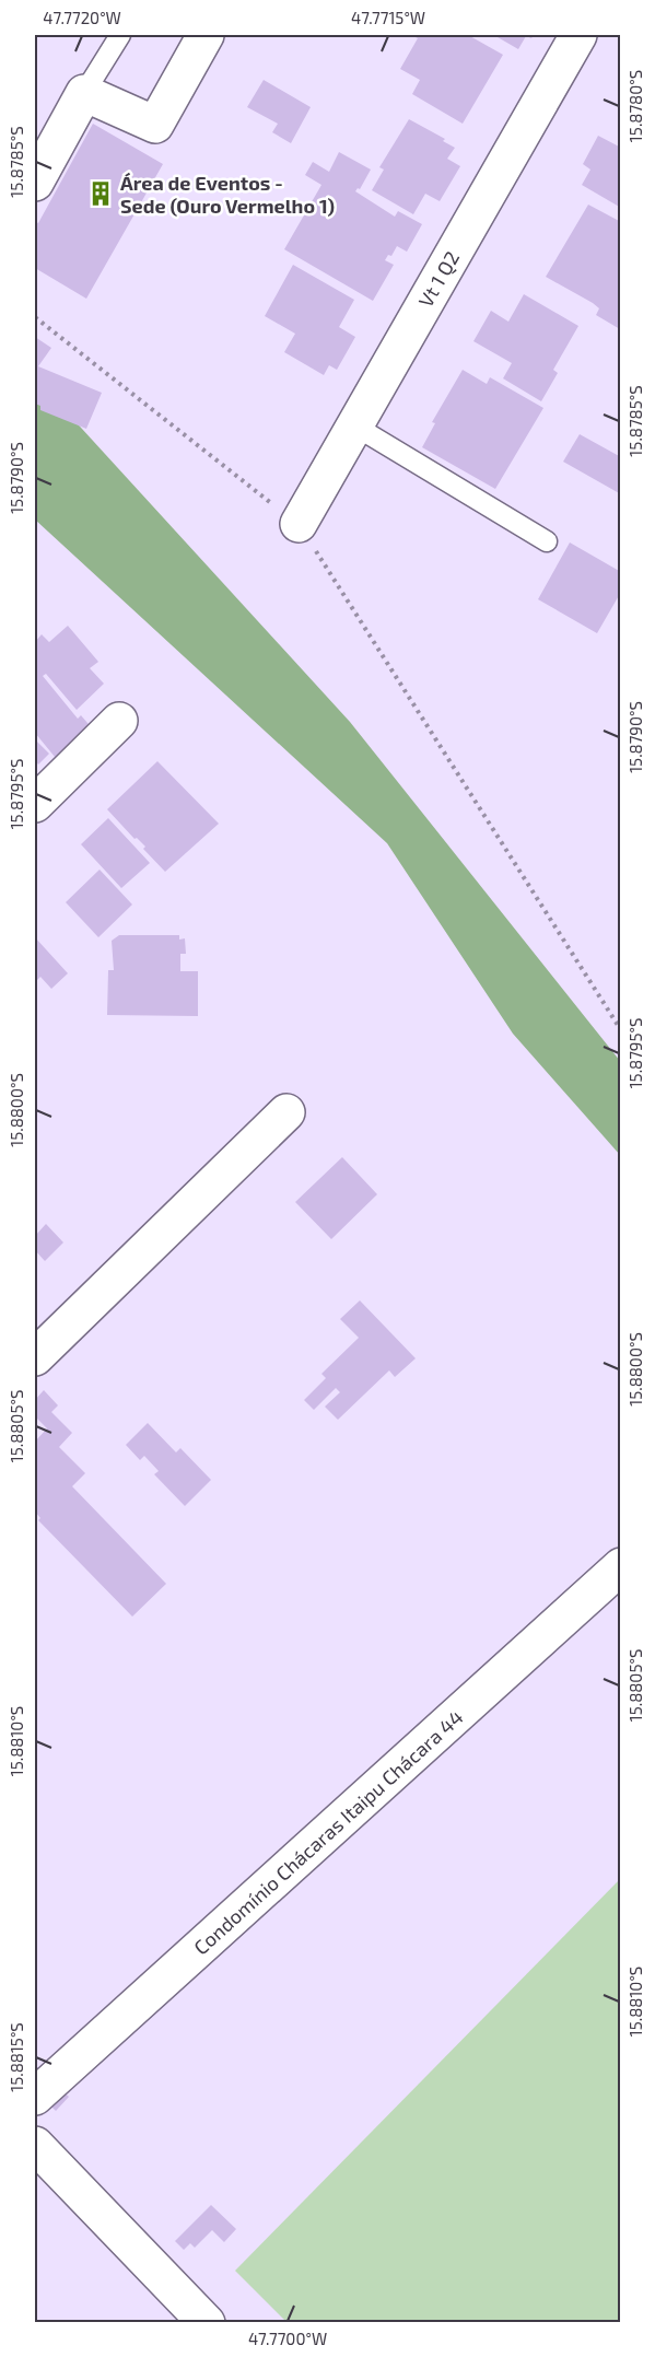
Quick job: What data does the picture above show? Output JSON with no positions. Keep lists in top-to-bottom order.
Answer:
{
  "streets": {
    "street": ["Vt 1 Q2", "Condomínio Chácaras Itaipu Chácara 44"]
  },
  "places": {
    "building": ["Área de Eventos - Sede (Ouro Vermelho 1)"]
  },
  "coordinates": [
    "47.7720°W",
    "47.7715°W",
    "15.8780°S",
    "15.8785°S",
    "15.8790°S",
    "15.8795°S",
    "15.8800°S",
    "15.8805°S",
    "15.8810°S",
    "15.8815°S",
    "47.7700°W"
  ]
}
